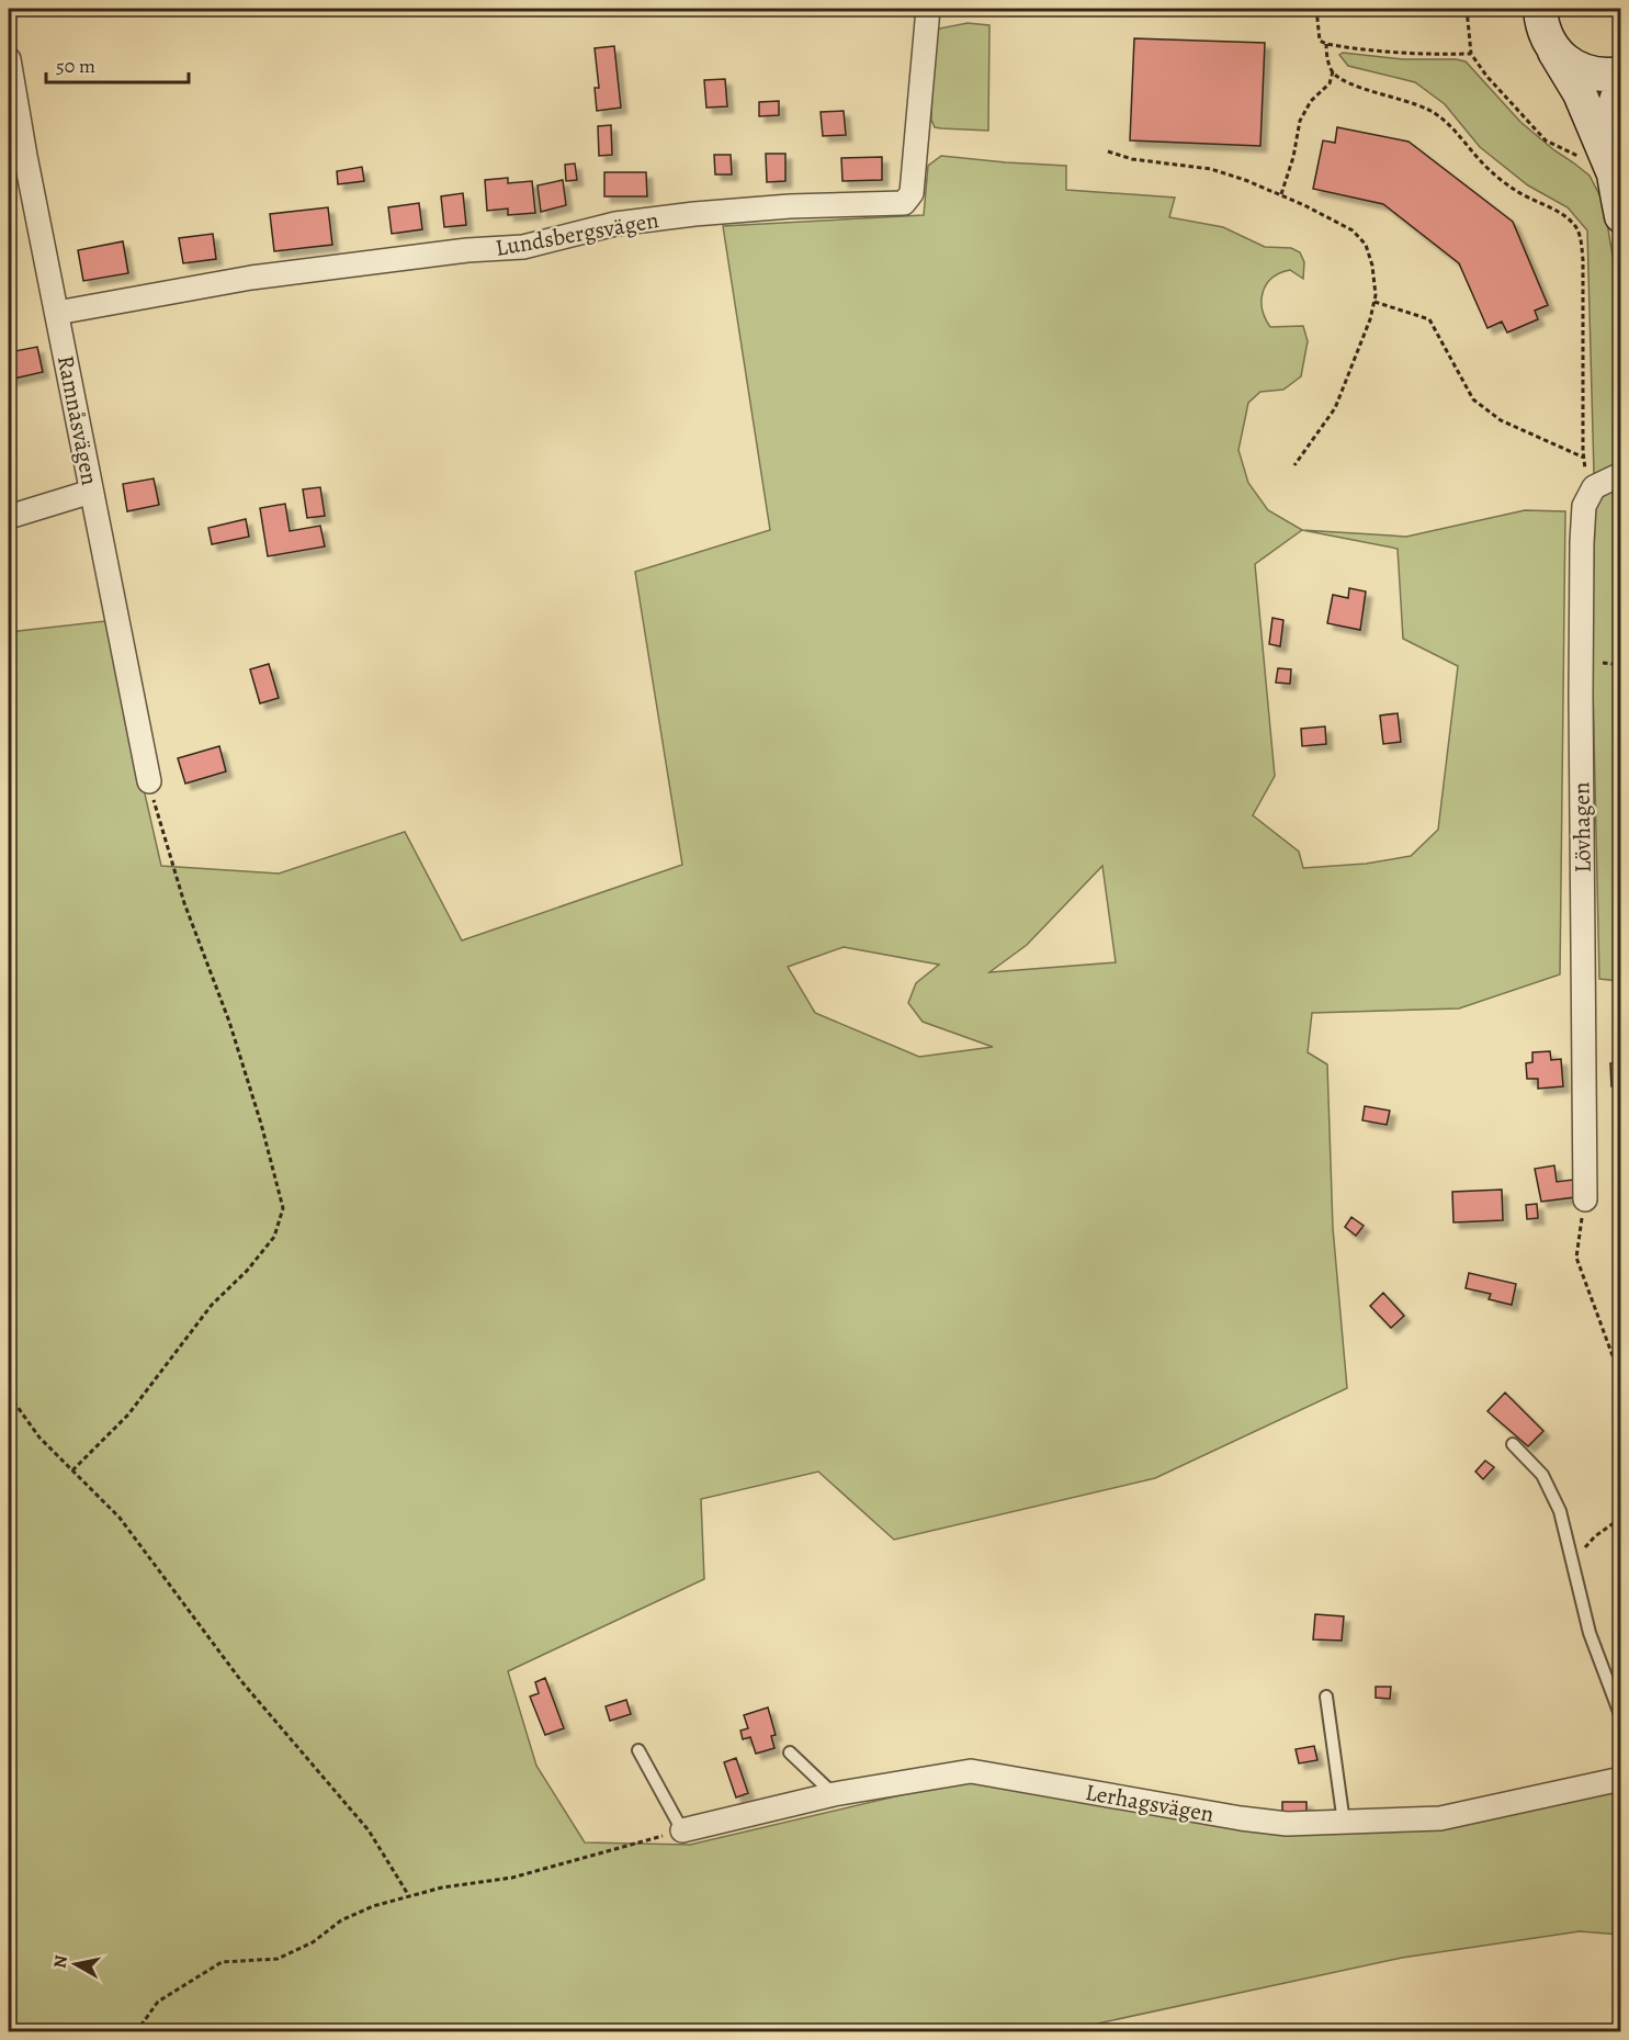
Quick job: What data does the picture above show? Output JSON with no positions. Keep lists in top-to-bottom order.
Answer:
{
  "streets": {
    "street": [
      "Lundsbergsvägen",
      "Ramnåsvägen",
      "Lövhagen",
      "Lerhagsvägen"
    ]
  },
  "crossings": [
    ["Lundsbergsvägen", "Ramnåsvägen"]
  ],
  "scale_bar": "50 m",
  "north": "left"
}
